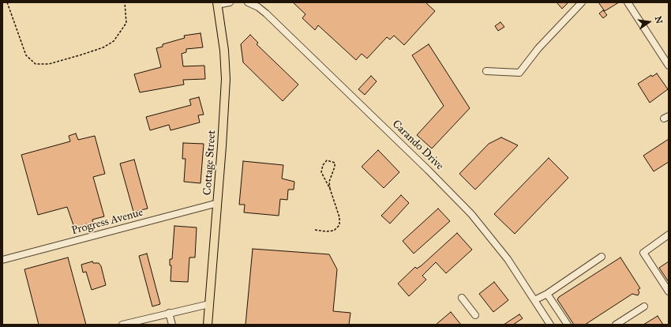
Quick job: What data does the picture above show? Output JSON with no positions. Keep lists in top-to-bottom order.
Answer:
{
  "streets": {
    "main road": ["Cottage Street"],
    "street": ["Carando Drive", "Progress Avenue"]
  },
  "crossings": [
    ["Cottage Street", "Progress Avenue"]
  ],
  "north": "right"
}
